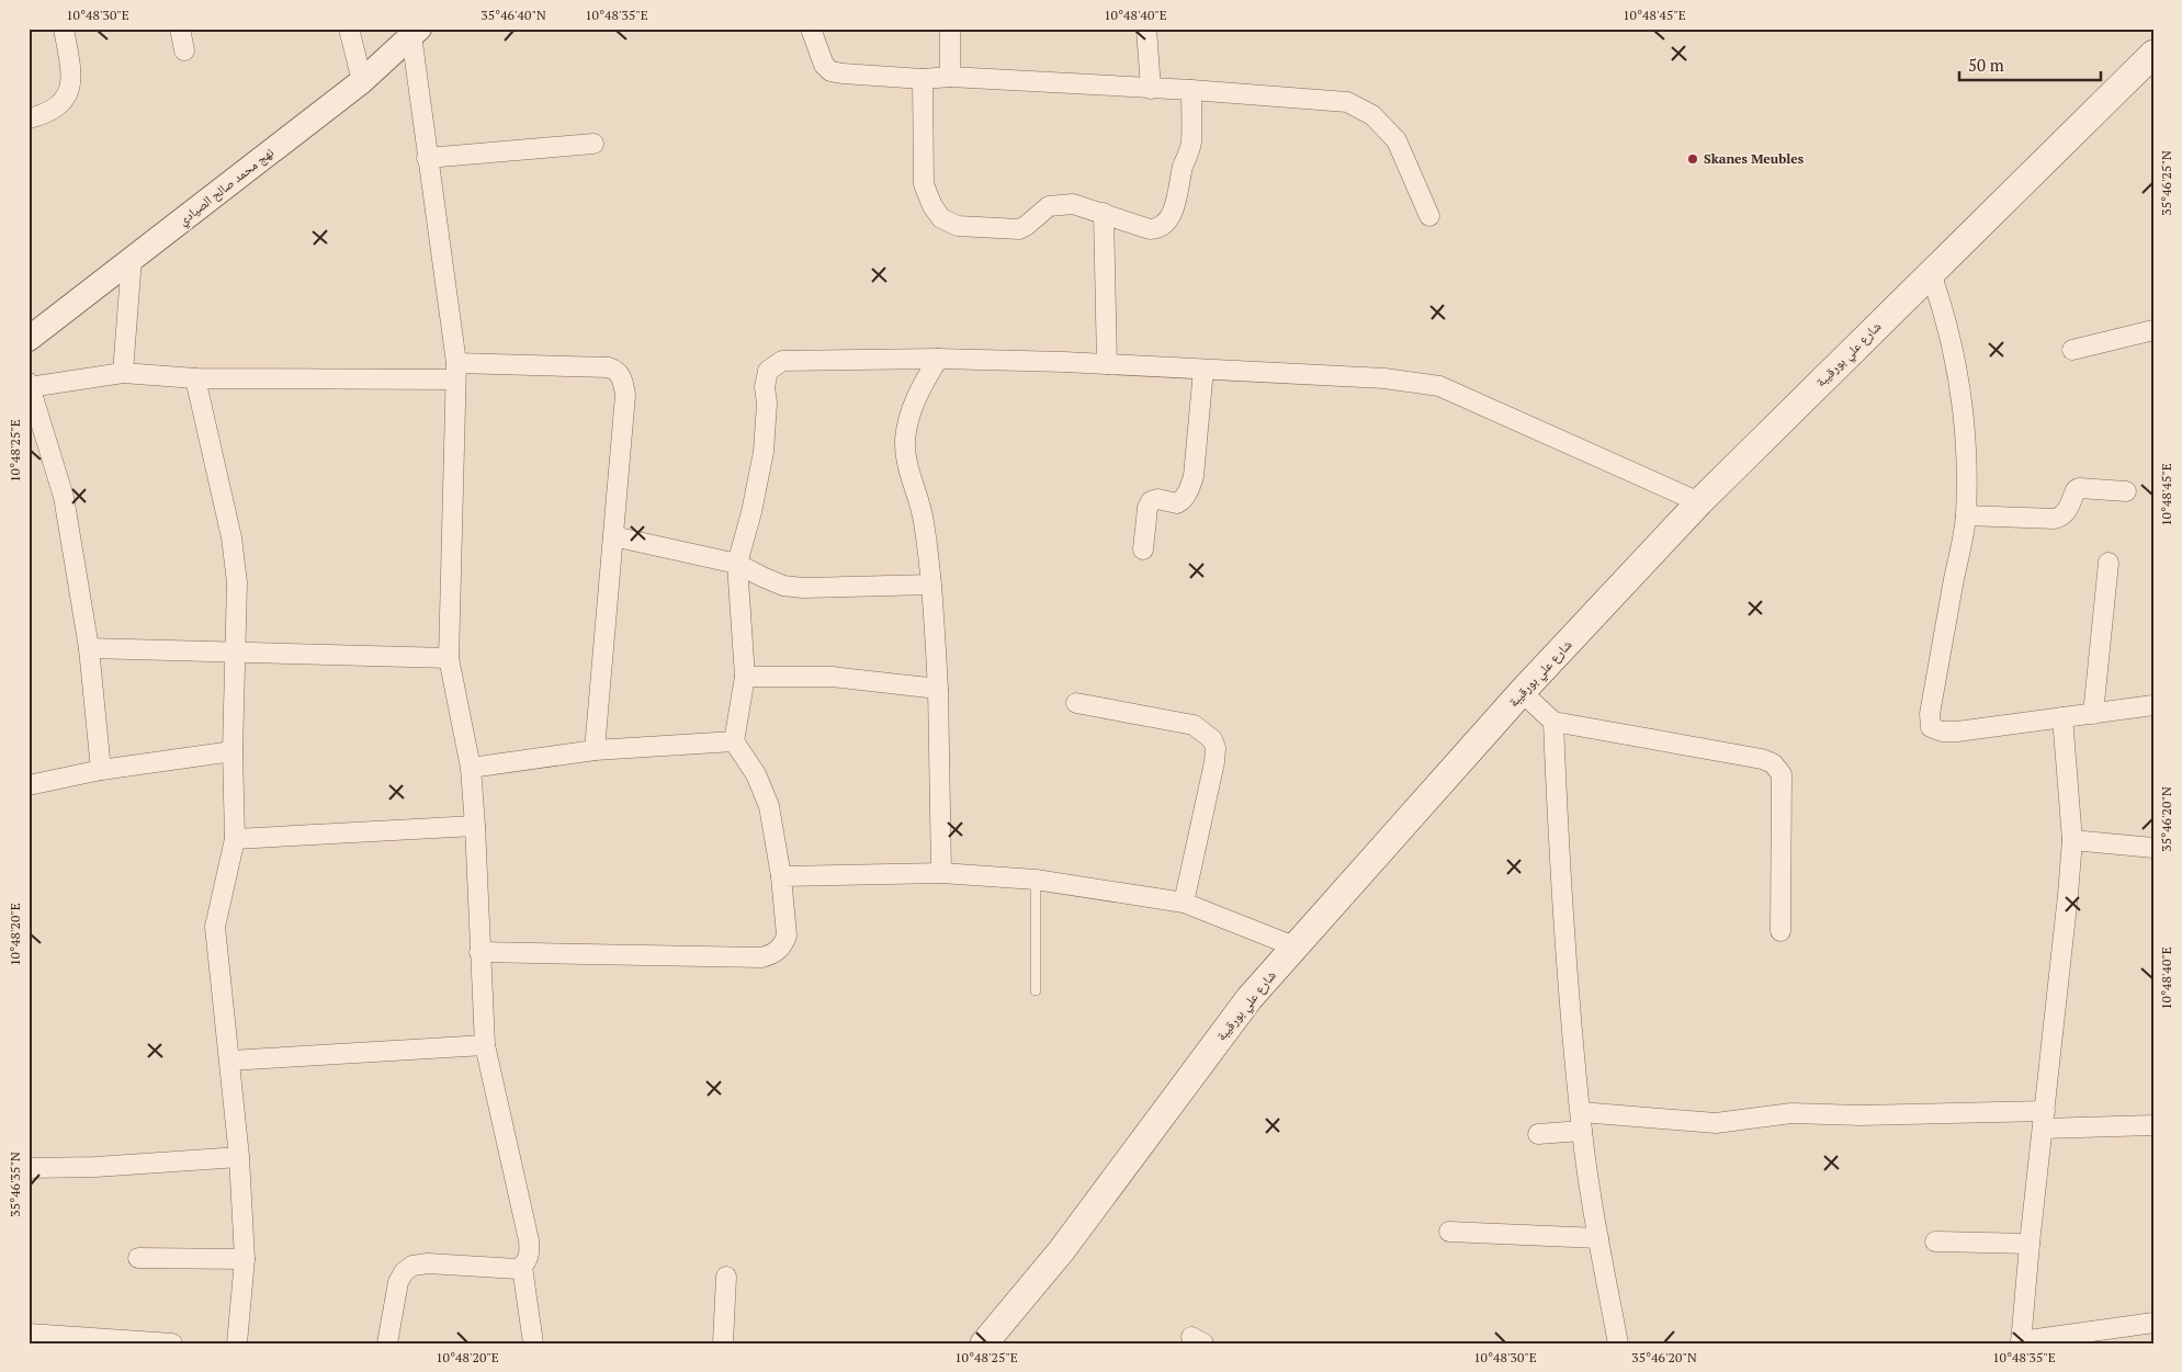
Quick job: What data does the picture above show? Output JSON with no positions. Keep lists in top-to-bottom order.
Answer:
{
  "streets": {
    "main road": ["شارع علي بورقيبة"],
    "street": ["نهج محمد صالح الصيادي"]
  },
  "places": ["Skanes Meubles"],
  "scale_bar": "50 m",
  "coordinates": [
    "10°48'30\"E",
    "35°46'40\"N",
    "10°48'35\"E",
    "10°48'40\"E",
    "10°48'45\"E",
    "35°46'25\"N",
    "10°48'25\"E",
    "35°46'20\"N",
    "10°48'20\"E",
    "35°46'35\"N"
  ]
}
